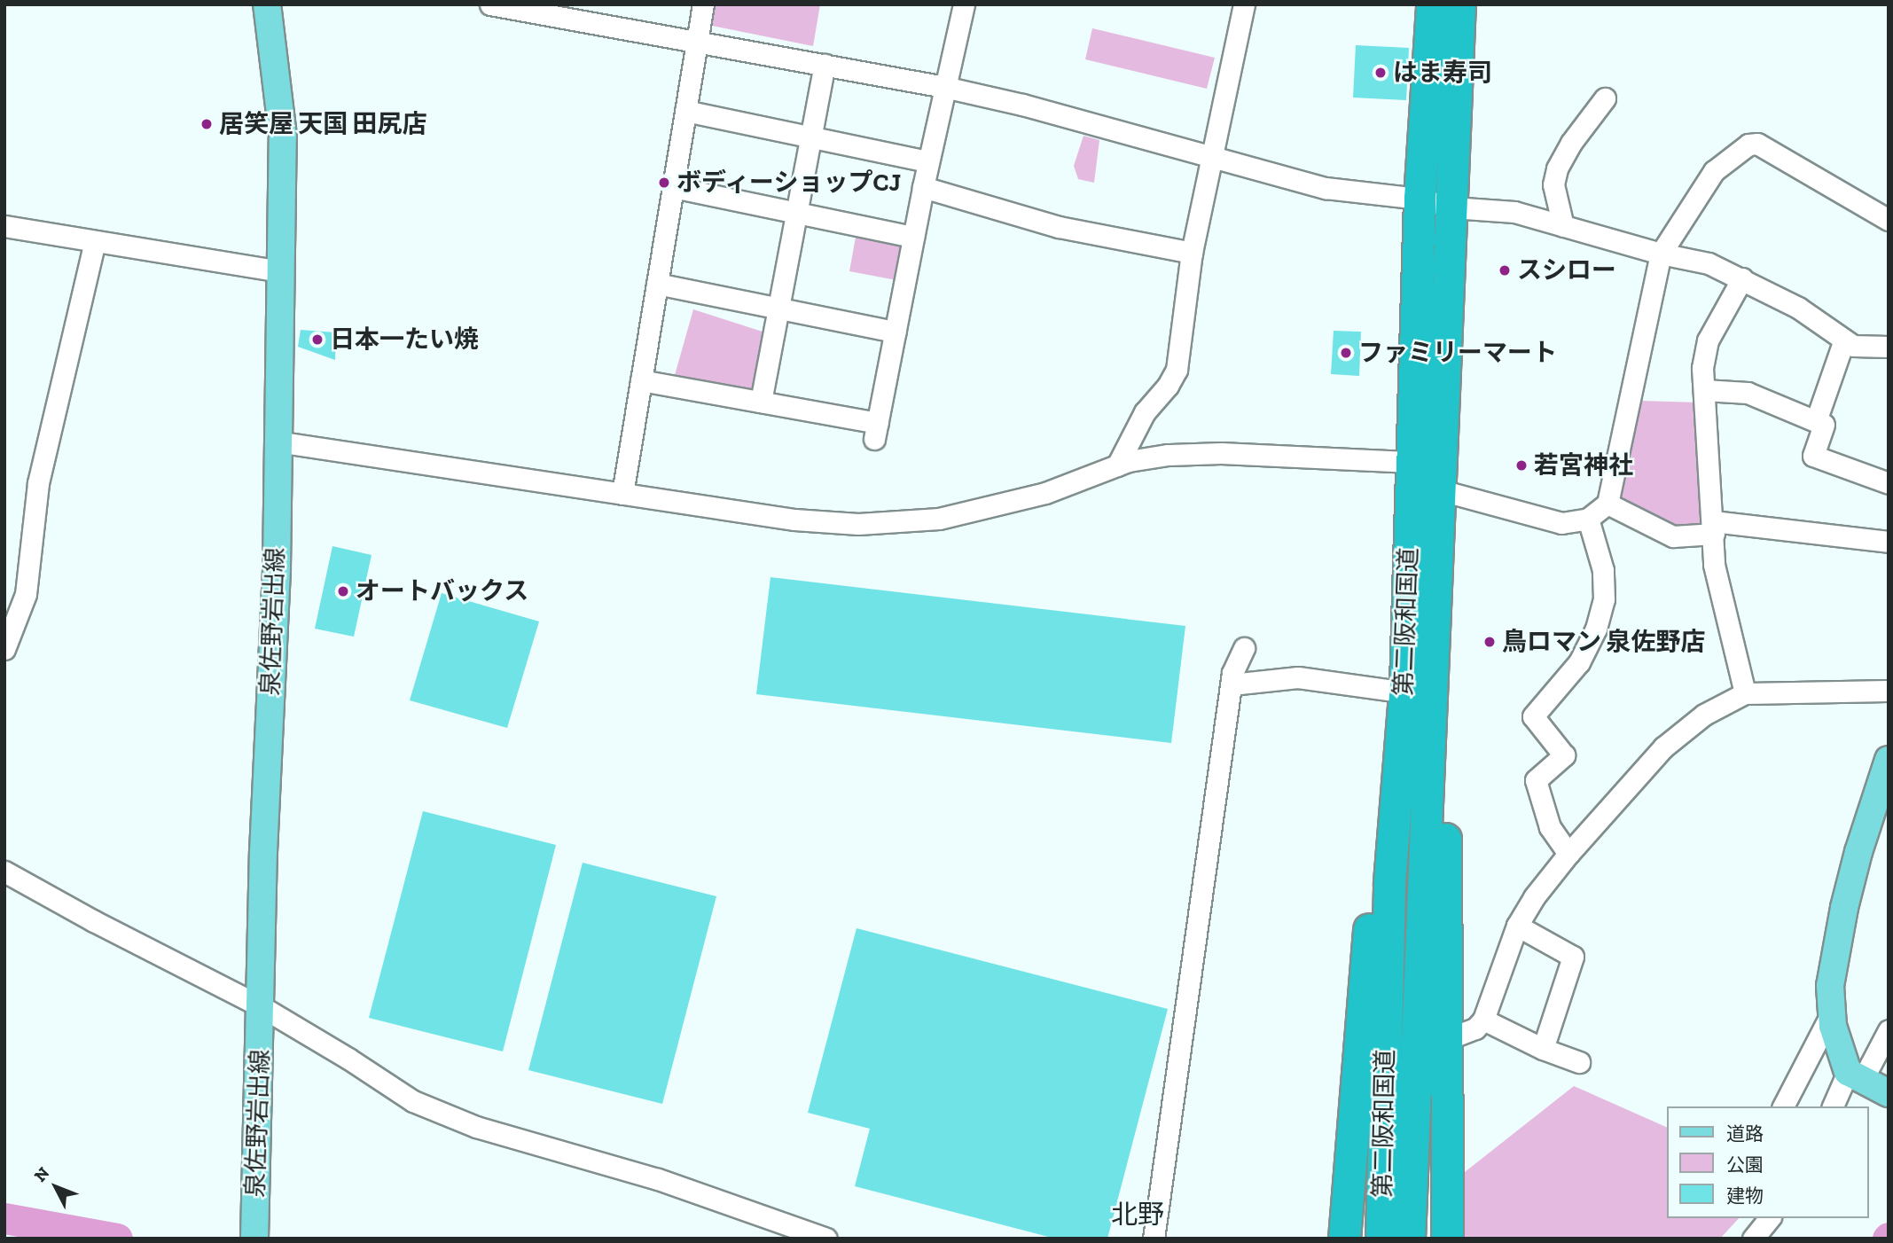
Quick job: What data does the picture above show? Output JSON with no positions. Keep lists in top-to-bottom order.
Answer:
{
  "streets": {
    "highway": ["第二阪和国道"],
    "main road": ["泉佐野岩出線"]
  },
  "districts": ["北野"],
  "places": [
    "はま寿司",
    "居笑屋 天国 田尻店",
    "ボディーショップCJ",
    "スシロー",
    "日本一たい焼",
    "ファミリーマート",
    "若宮神社",
    "オートバックス",
    "鳥ロマン 泉佐野店"
  ],
  "legend": ["道路", "公園", "建物"],
  "north": "top left"
}
